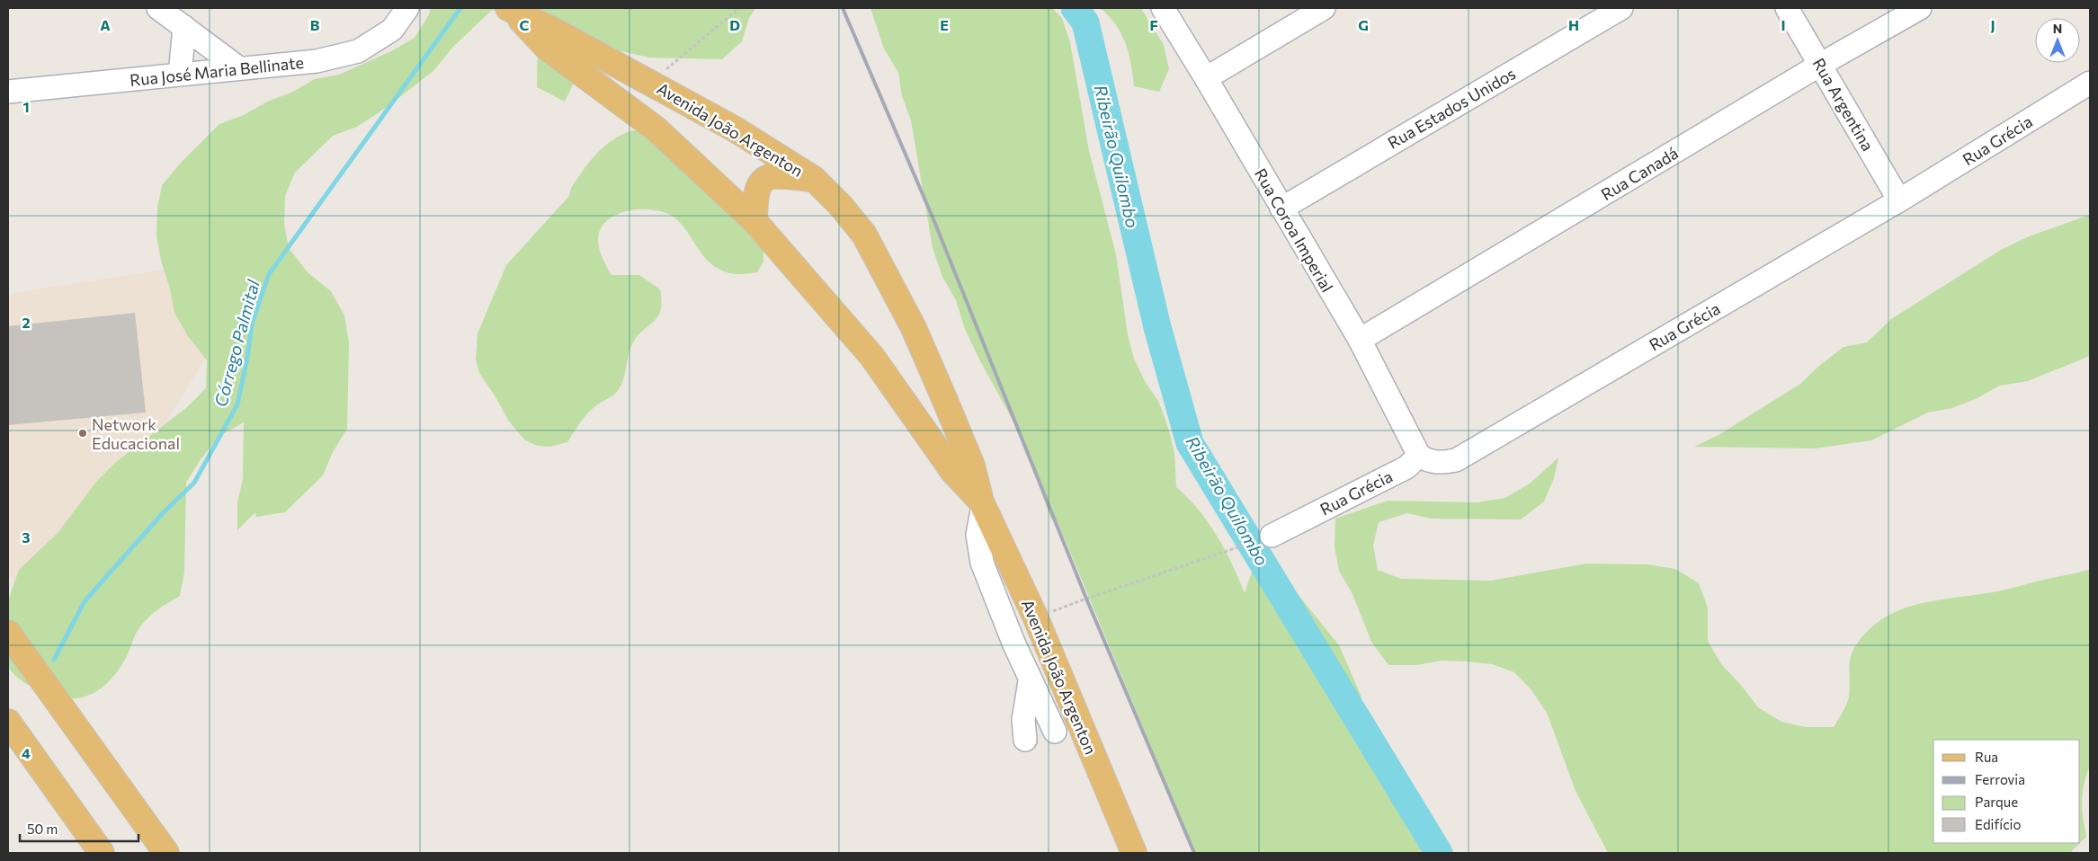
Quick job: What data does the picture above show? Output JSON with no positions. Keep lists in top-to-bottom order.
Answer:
{
  "streets": {
    "main road": ["Avenida João Argenton"],
    "street": [
      "Rua José Maria Bellinate",
      "Rua Argentina",
      "Rua Estados Unidos",
      "Rua Grécia",
      "Rua Canadá",
      "Rua Coroa Imperial"
    ]
  },
  "crossings": [
    ["Rua Argentina", "Rua Grécia"],
    ["Rua Argentina", "Rua Canadá"],
    ["Rua Estados Unidos", "Rua Coroa Imperial"],
    ["Rua Grécia", "Rua Coroa Imperial"],
    ["Rua Canadá", "Rua Coroa Imperial"]
  ],
  "water": ["Ribeirão Quilombo", "Córrego Palmital"],
  "places": ["Network Educacional"],
  "legend": [
    "Rua",
    "Ferrovia",
    "Parque",
    "Edifício"
  ],
  "scale_bar": "50 m",
  "north": "top",
  "grid": {
    "columns": [
      "A",
      "B",
      "C",
      "D",
      "E",
      "F",
      "G",
      "H",
      "I",
      "J"
    ],
    "rows": [
      "1",
      "2",
      "3",
      "4"
    ]
  }
}
